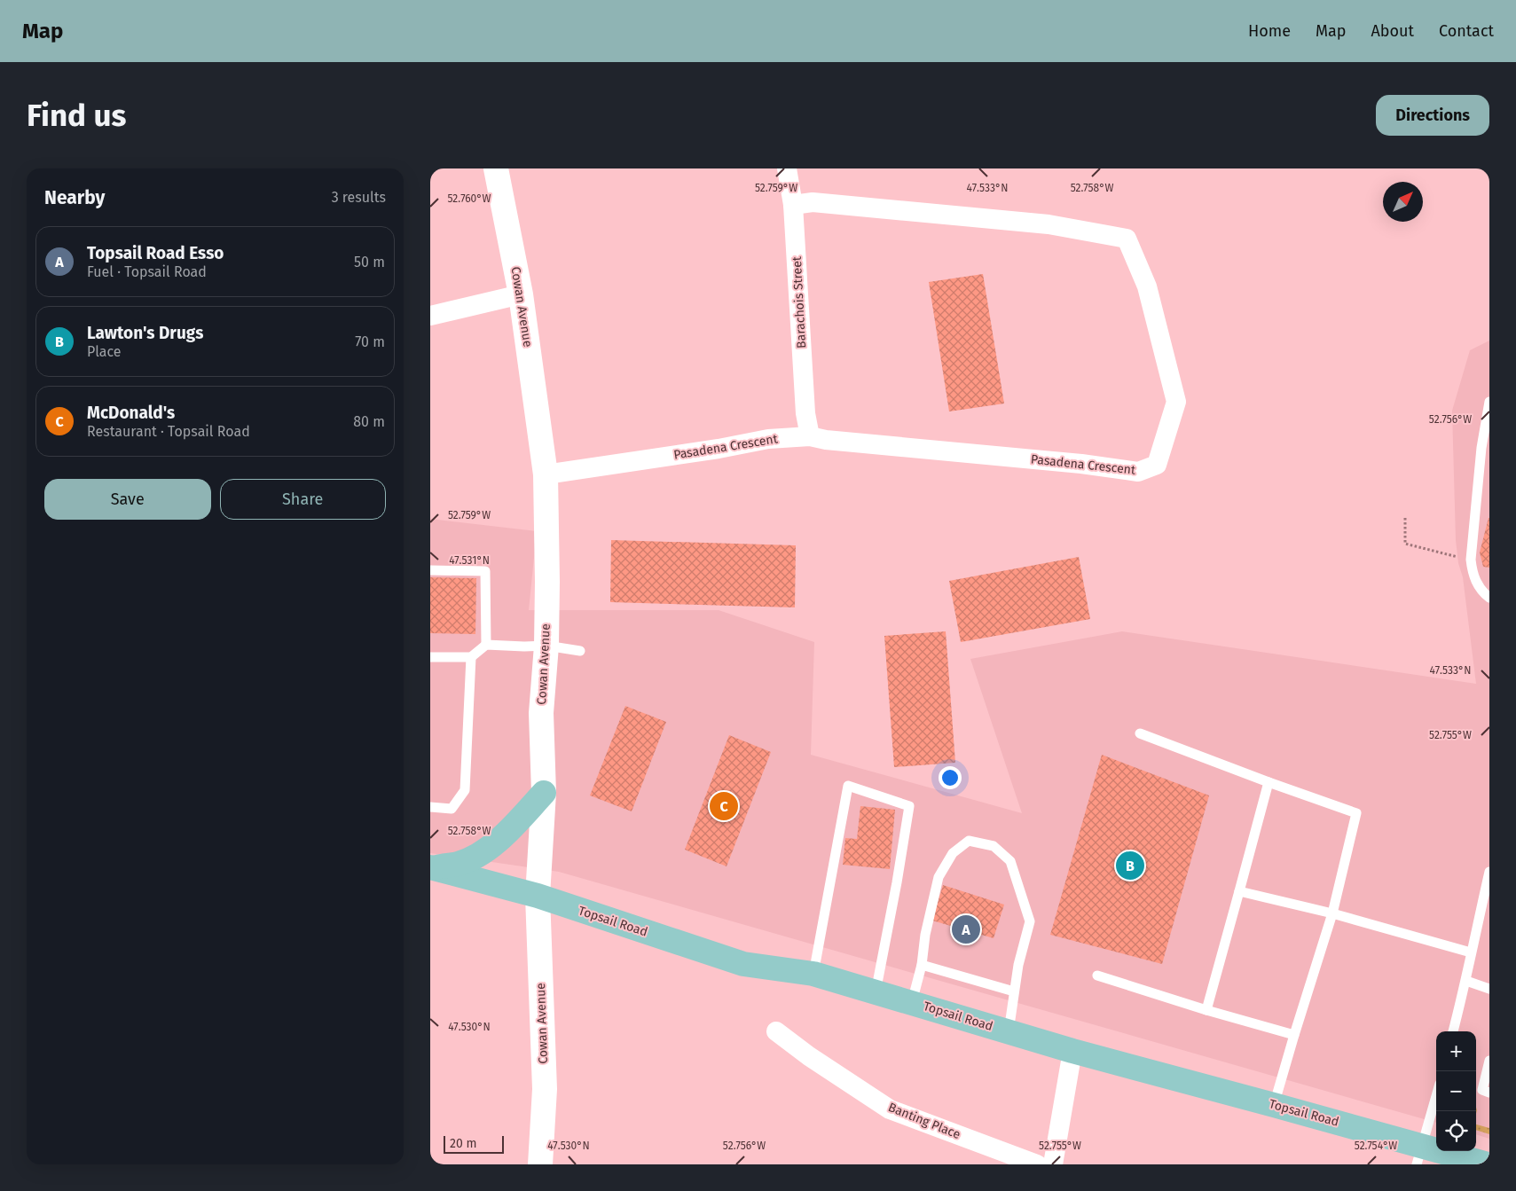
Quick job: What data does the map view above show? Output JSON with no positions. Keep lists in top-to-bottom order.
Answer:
{
  "streets": {
    "main road": ["Topsail Road"],
    "street": [
      "Barachois Street",
      "Cowan Avenue",
      "Pasadena Crescent",
      "Banting Place"
    ]
  },
  "crossings": [
    ["Barachois Street", "Pasadena Crescent"],
    ["Cowan Avenue", "Pasadena Crescent"],
    ["Cowan Avenue", "Topsail Road"]
  ],
  "scale_bar": "20 m",
  "north": "top right",
  "page": {
    "header": "Map",
    "nav": [
      "Home",
      "Map",
      "About",
      "Contact"
    ],
    "buttons": [
      "Directions",
      ["Save", "Share"]
    ],
    "title": "Find us",
    "heading": ["Nearby", "3 results"],
    "list": [
      {
        "mark": "A",
        "name": "Topsail Road Esso",
        "note": "Fuel · Topsail Road",
        "value": "50 m"
      },
      {
        "mark": "B",
        "name": "Lawton's Drugs",
        "note": "Place",
        "value": "70 m"
      },
      {
        "mark": "C",
        "name": "McDonald's",
        "note": "Restaurant · Topsail Road",
        "value": "80 m"
      }
    ],
    "pins": ["C", "B", "A"],
    "map_buttons": ["+", "−"],
    "scale": "20 m"
  },
  "coordinates": [
    "52.759°W",
    "47.533°N",
    "52.758°W",
    "52.760°W",
    "52.756°W",
    "47.531°N",
    "52.755°W",
    "47.530°N",
    "52.754°W"
  ]
}
